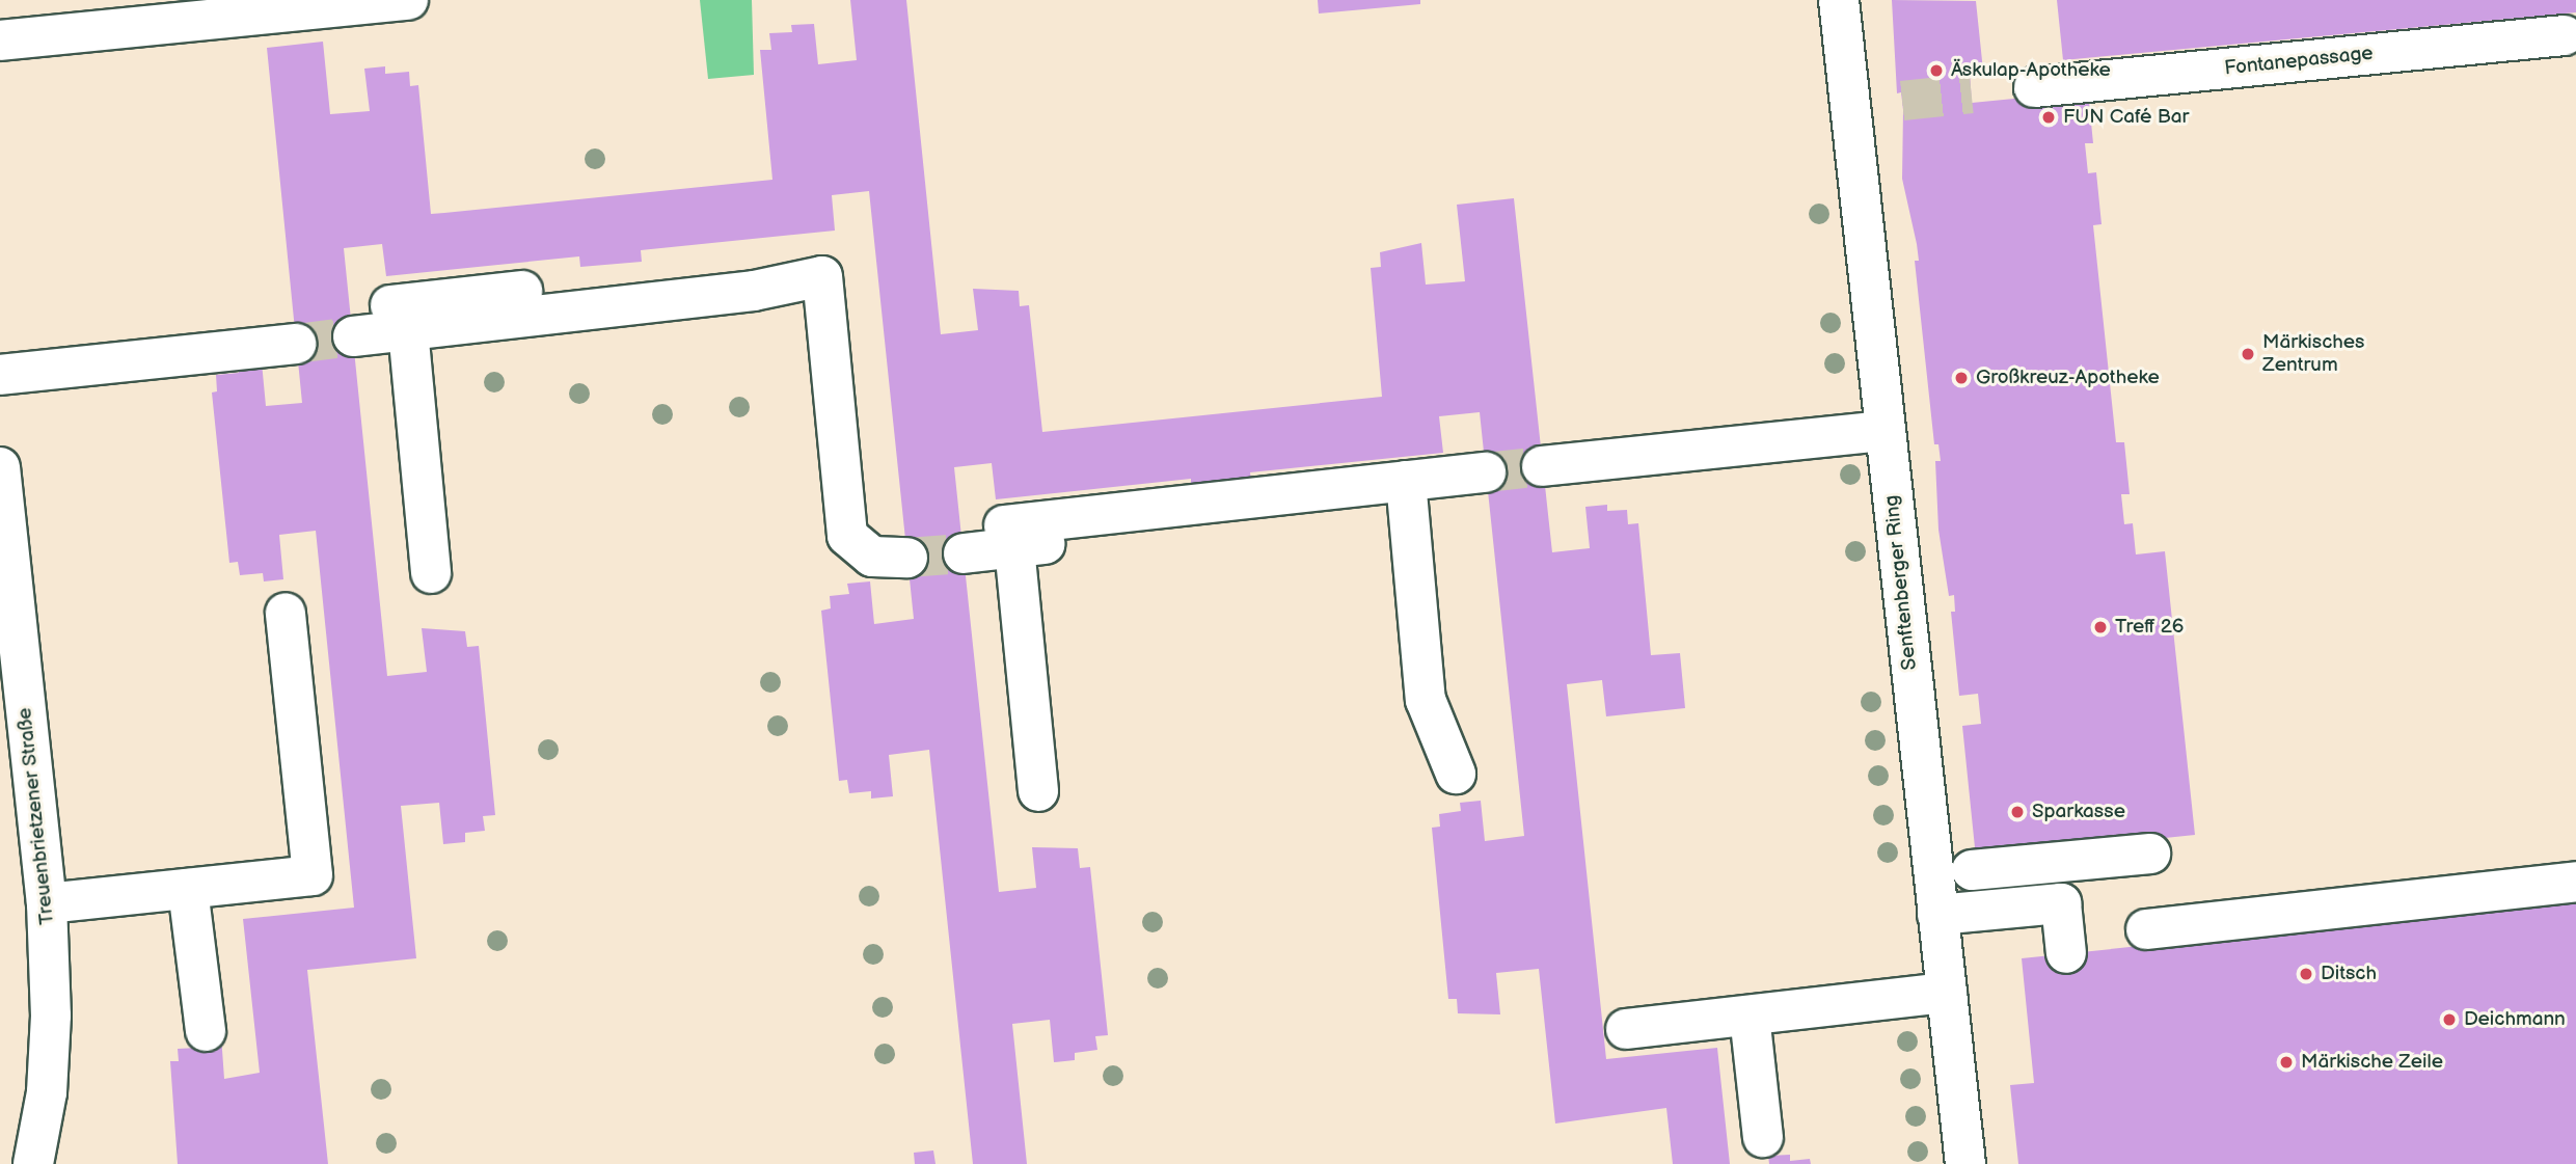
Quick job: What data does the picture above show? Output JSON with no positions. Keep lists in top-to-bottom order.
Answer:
{
  "streets": {
    "street": ["Fontanepassage", "Senftenberger Ring", "Treuenbrietzener Straße"]
  },
  "places": [
    "Äskulap-Apotheke",
    "FUN Café Bar",
    "Märkisches Zentrum",
    "Großkreuz-Apotheke",
    "Treff 26",
    "Sparkasse",
    "Ditsch",
    "Deichmann",
    "Märkische Zeile"
  ]
}
